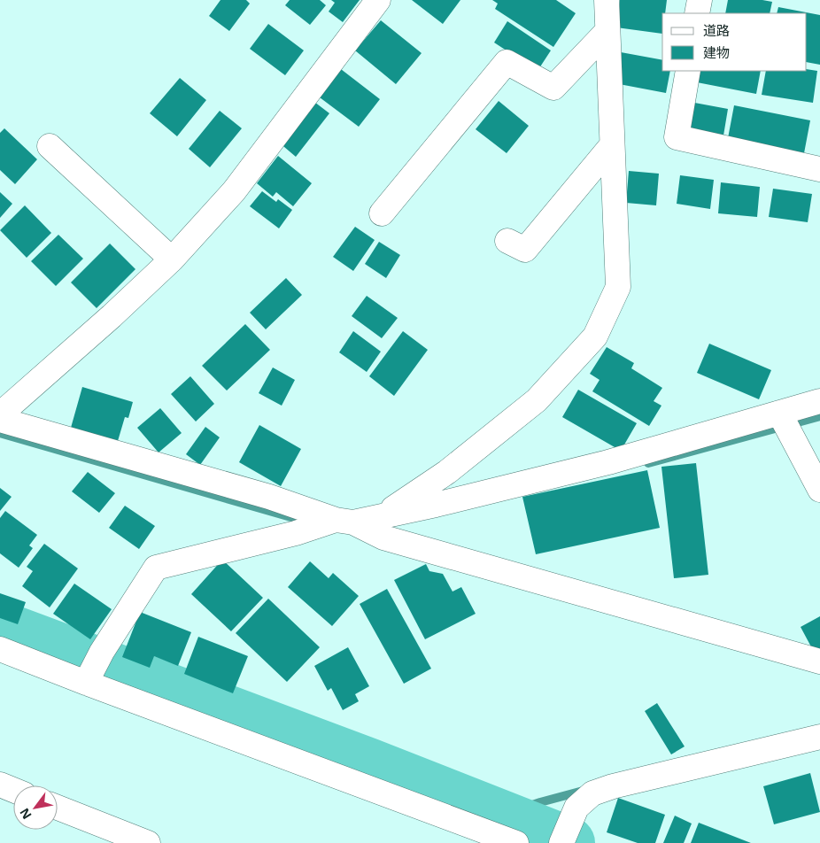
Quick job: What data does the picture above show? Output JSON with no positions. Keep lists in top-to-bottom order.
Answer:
{
  "legend": ["道路", "建物"],
  "north": "bottom left"
}
